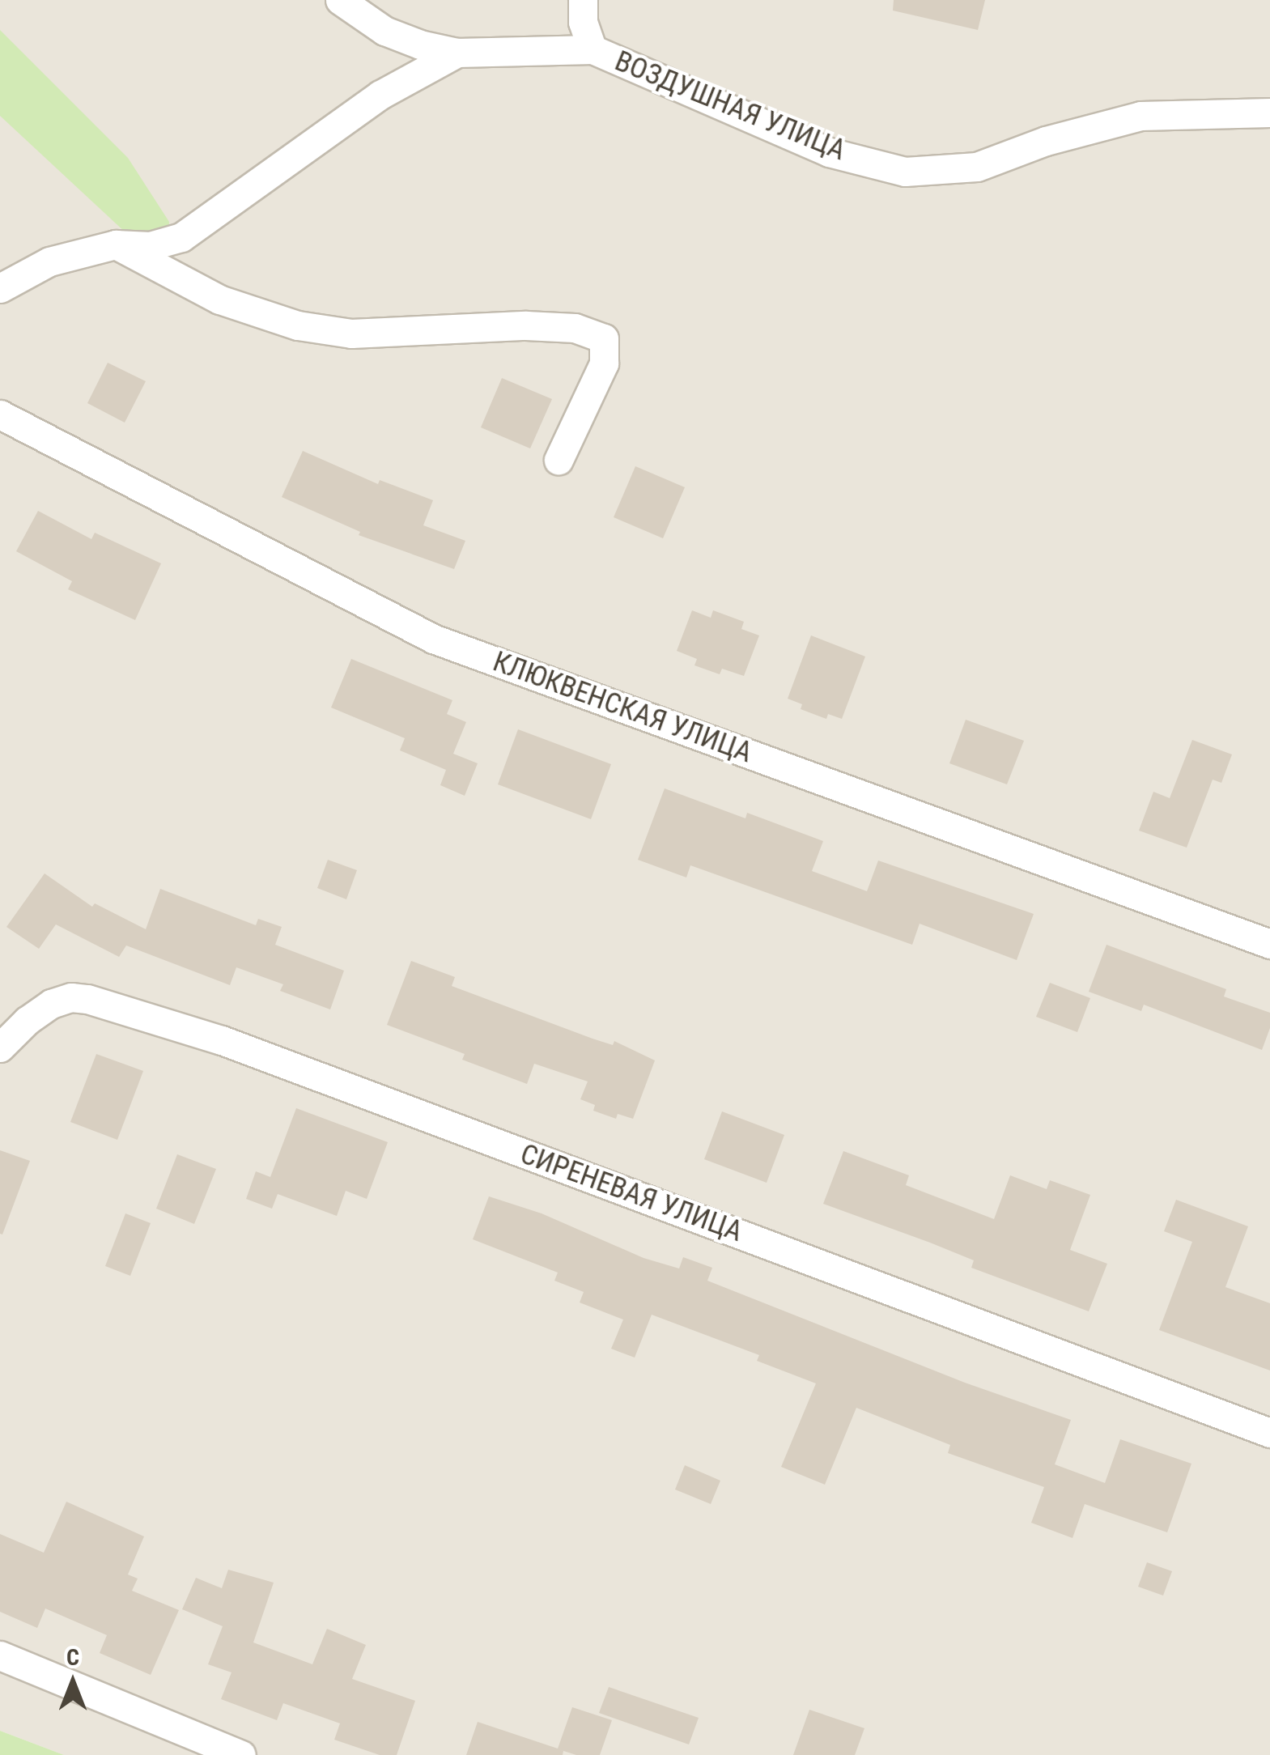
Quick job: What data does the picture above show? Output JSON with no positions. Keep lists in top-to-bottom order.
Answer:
{
  "streets": {
    "street": ["ВОЗДУШНАЯ УЛИЦА", "КЛЮКВЕНСКАЯ УЛИЦА", "СИРЕНЕВАЯ УЛИЦА"]
  },
  "north": "top"
}
